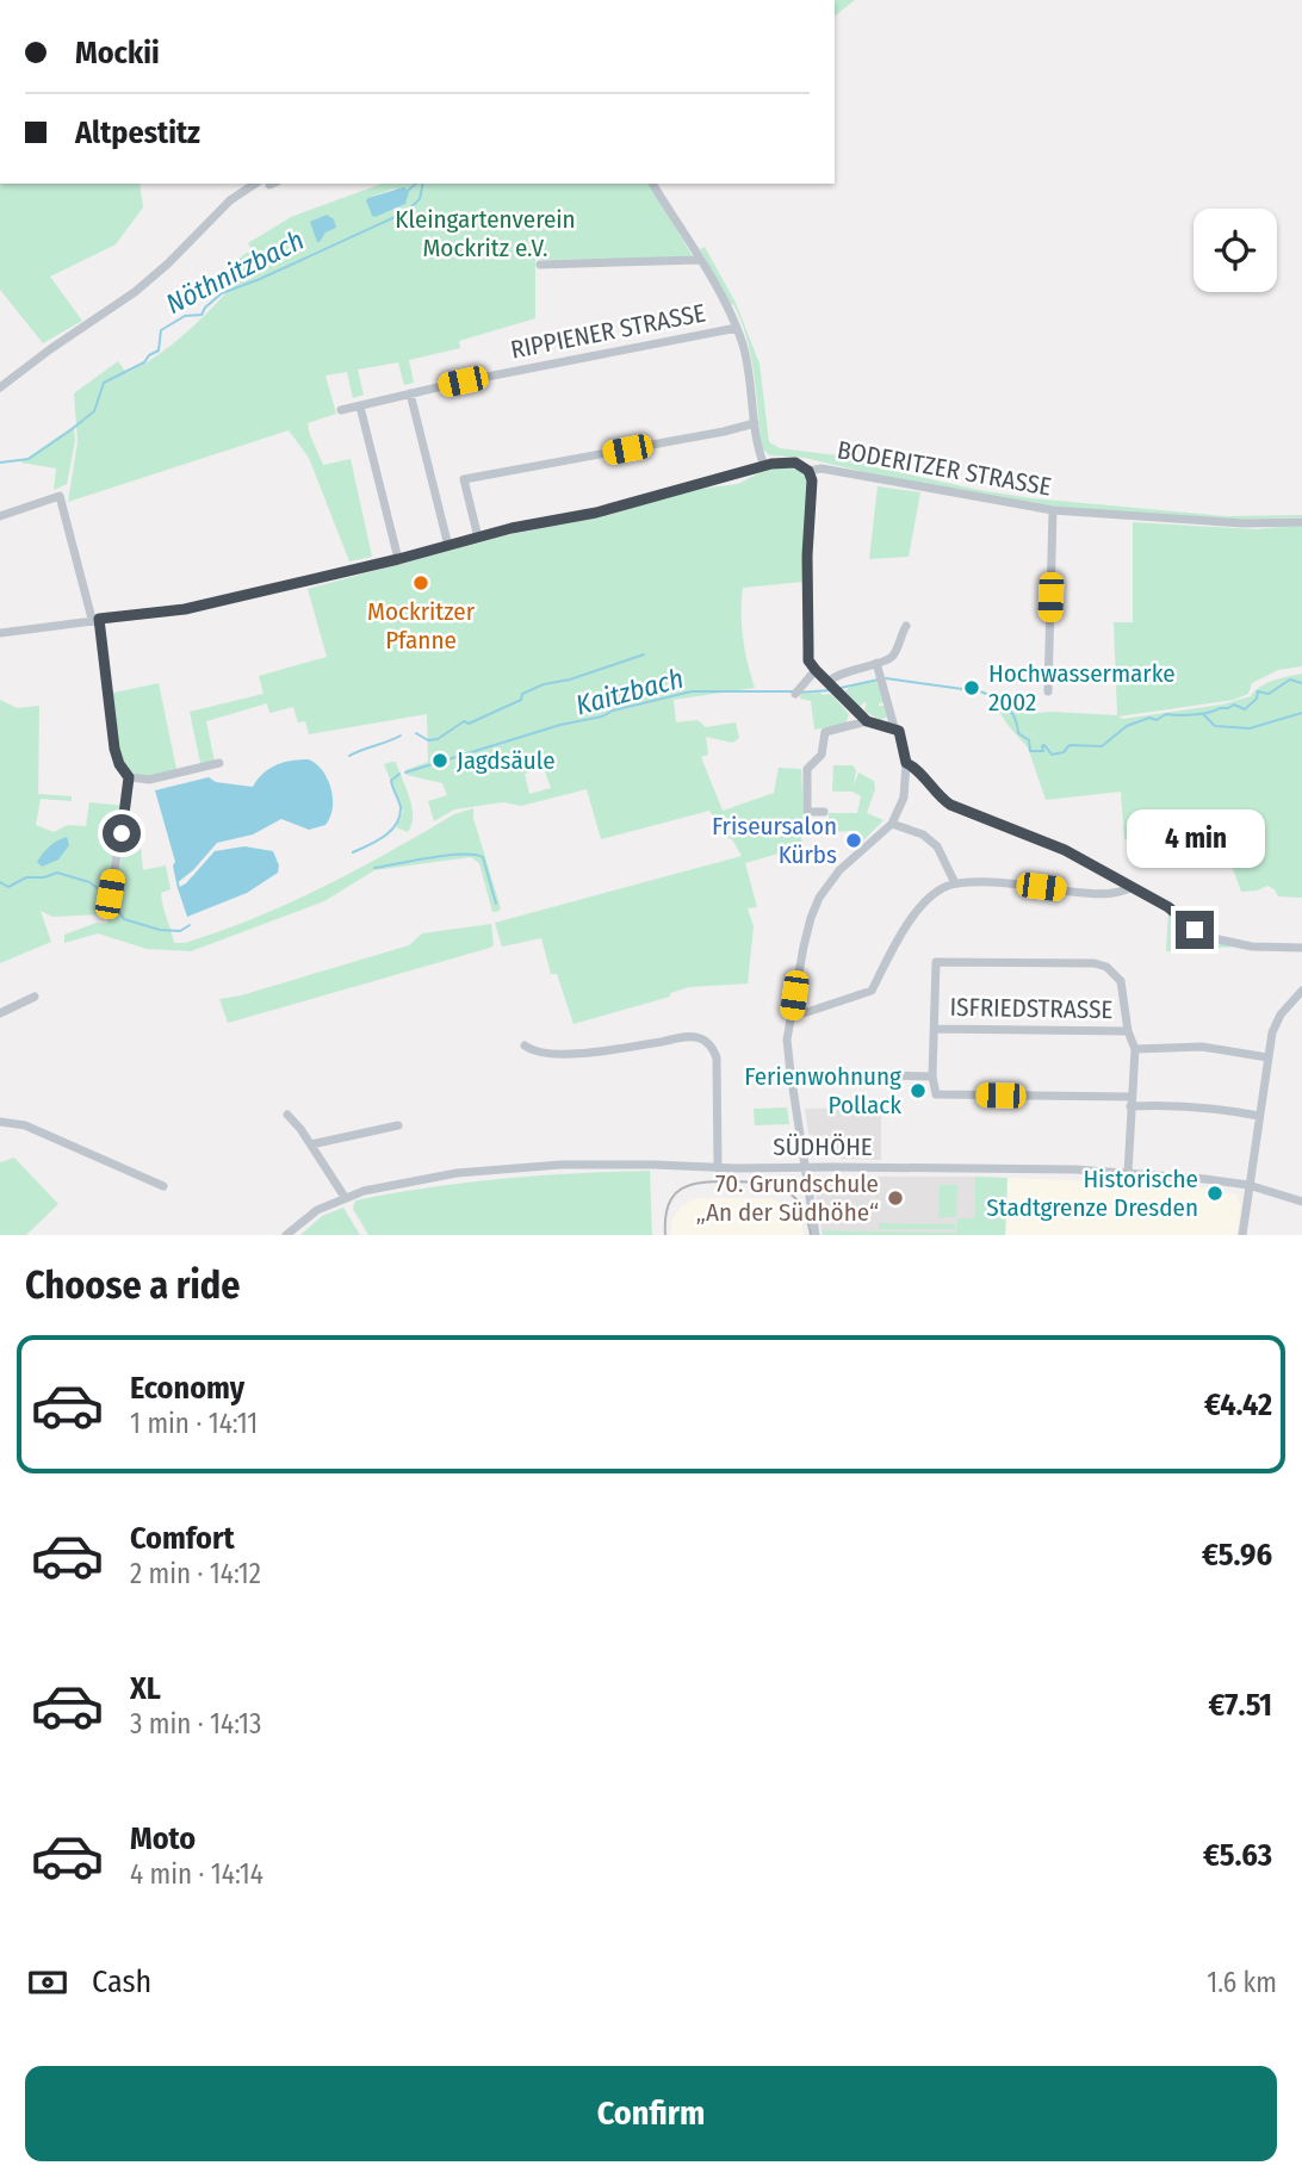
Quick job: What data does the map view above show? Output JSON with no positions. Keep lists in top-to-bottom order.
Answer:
{
  "streets": {
    "street": [
      "RIPPIENER STRASSE",
      "BODERITZER STRASSE",
      "ISFRIEDSTRASSE",
      "SÜDHÖHE"
    ]
  },
  "water": ["Nöthnitzbach", "Kaitzbach"],
  "parks": ["Kleingartenverein Mockritz e.V."],
  "places": [
    "Mockritzer Pfanne",
    "Hochwassermarke 2002",
    "Jagdsäule",
    "Friseursalon Kürbs",
    "Ferienwohnung Pollack",
    "Historische Stadtgrenze Dresden",
    "70. Grundschule „An der Südhöhe“"
  ],
  "page": {
    "banner": ["Mockii", "Altpestitz"],
    "bubble": "4 min",
    "heading": "Choose a ride",
    "list": [
      {
        "name": "Economy",
        "note": "1 min · 14:11",
        "value": "€4.42"
      },
      {
        "name": "Comfort",
        "note": "2 min · 14:12",
        "value": "€5.96"
      },
      {
        "name": "XL",
        "note": "3 min · 14:13",
        "value": "€7.51"
      },
      {
        "name": "Moto",
        "note": "4 min · 14:14",
        "value": "€5.63"
      }
    ],
    "pay": ["Cash", "1.6 km"],
    "buttons": "Confirm"
  }
}
